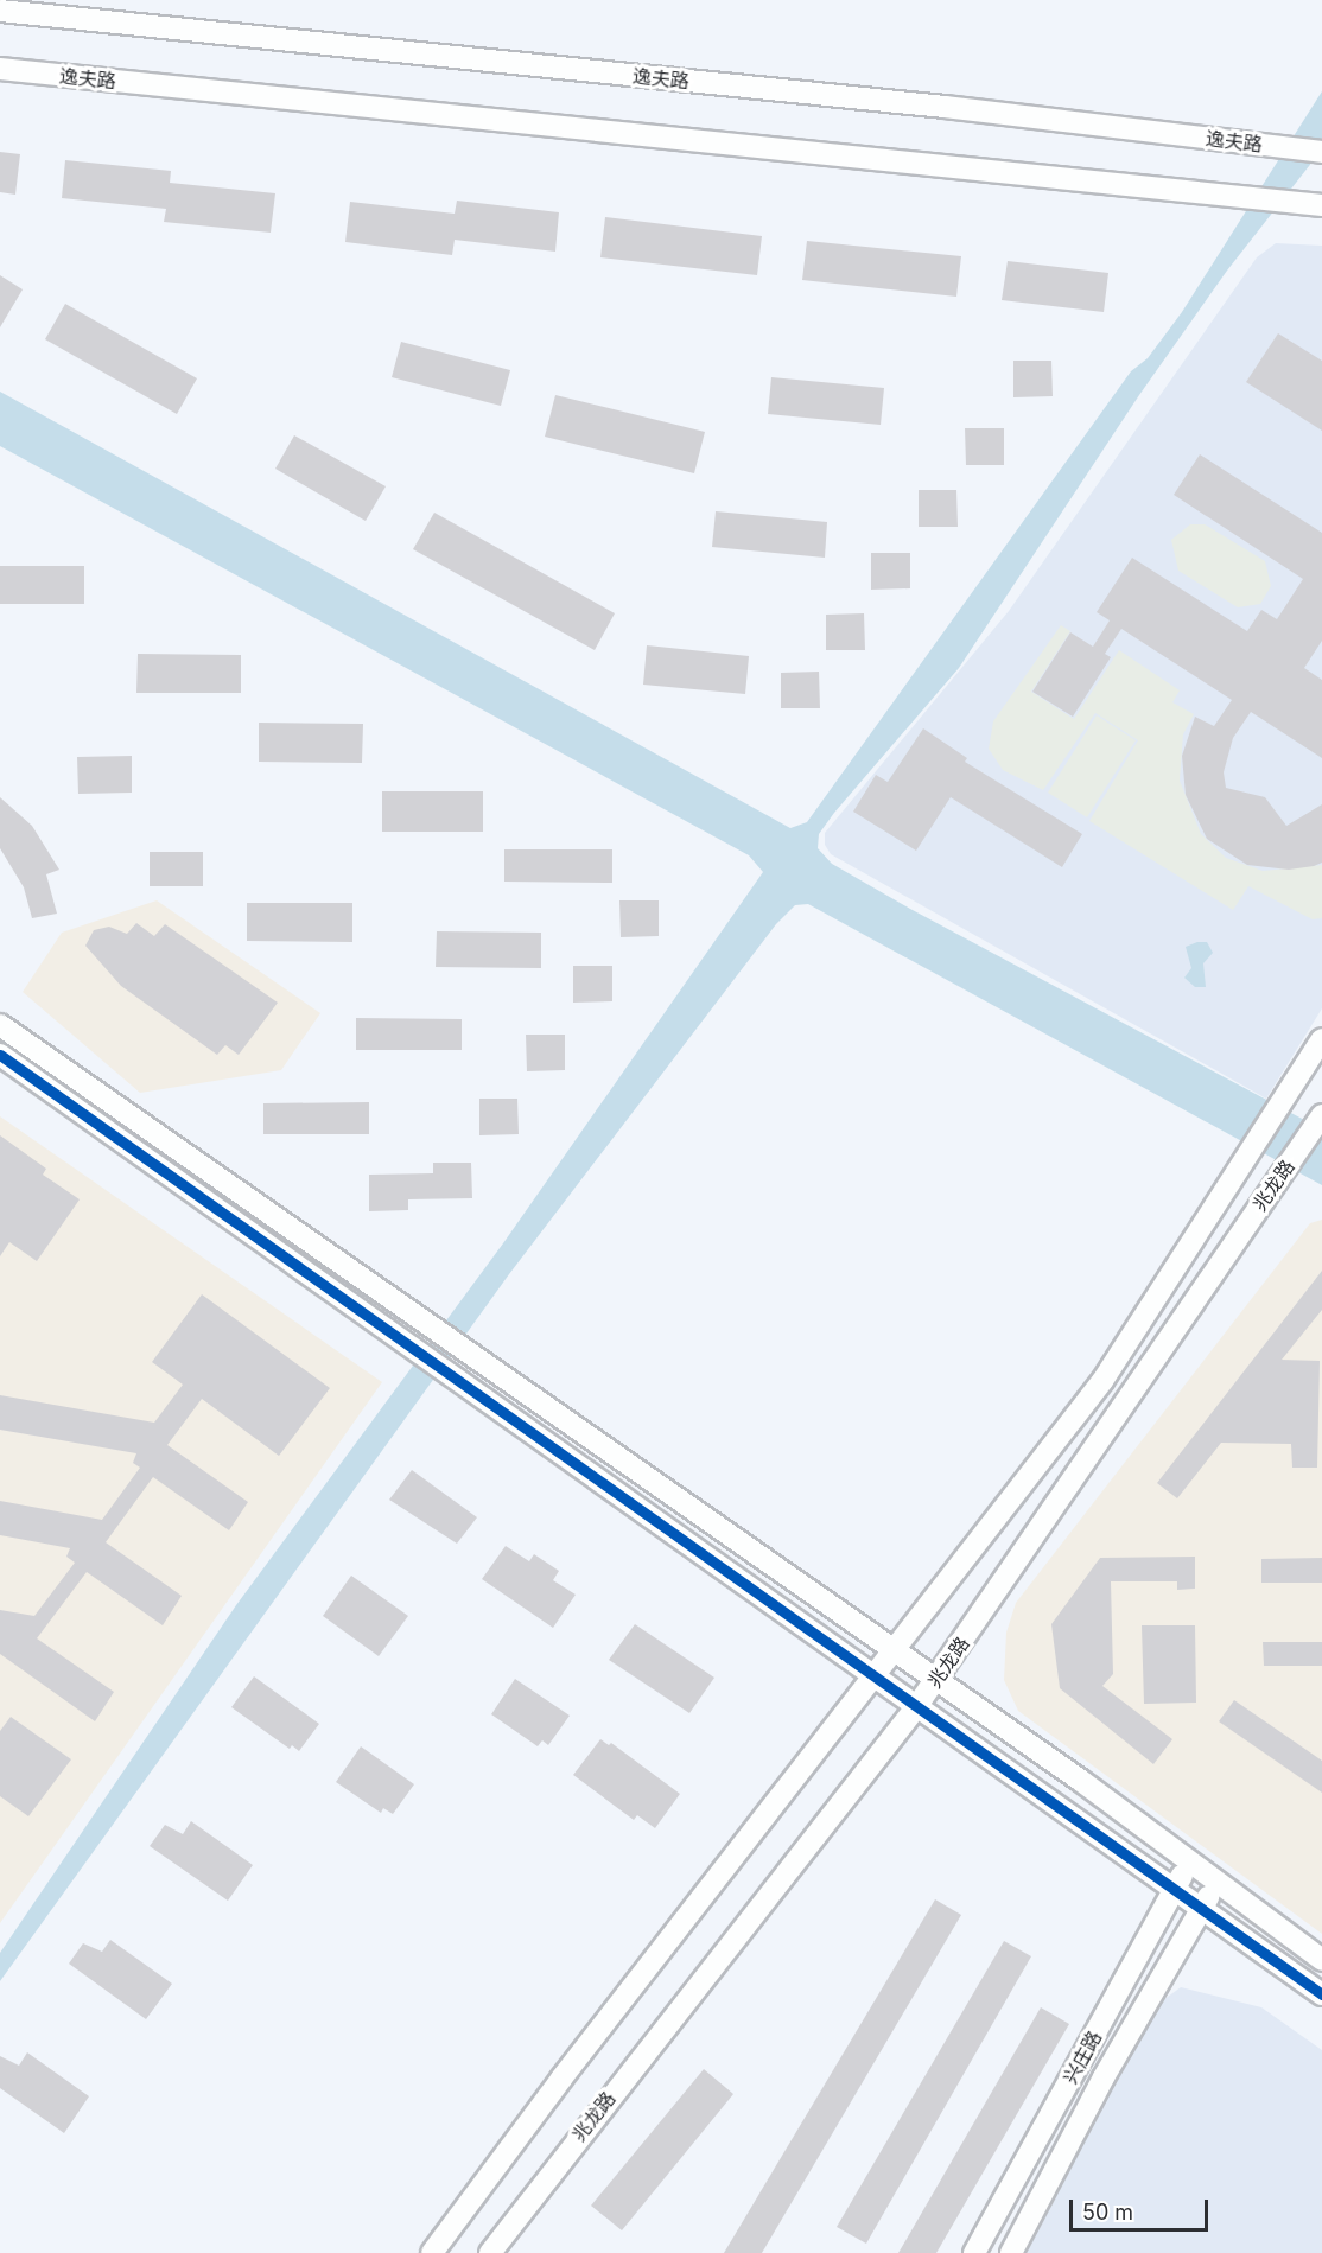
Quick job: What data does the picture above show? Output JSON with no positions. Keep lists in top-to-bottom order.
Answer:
{
  "streets": {
    "main road": ["逸夫路", "兆龙路", "兴庄路"]
  },
  "scale_bar": "50 m"
}
